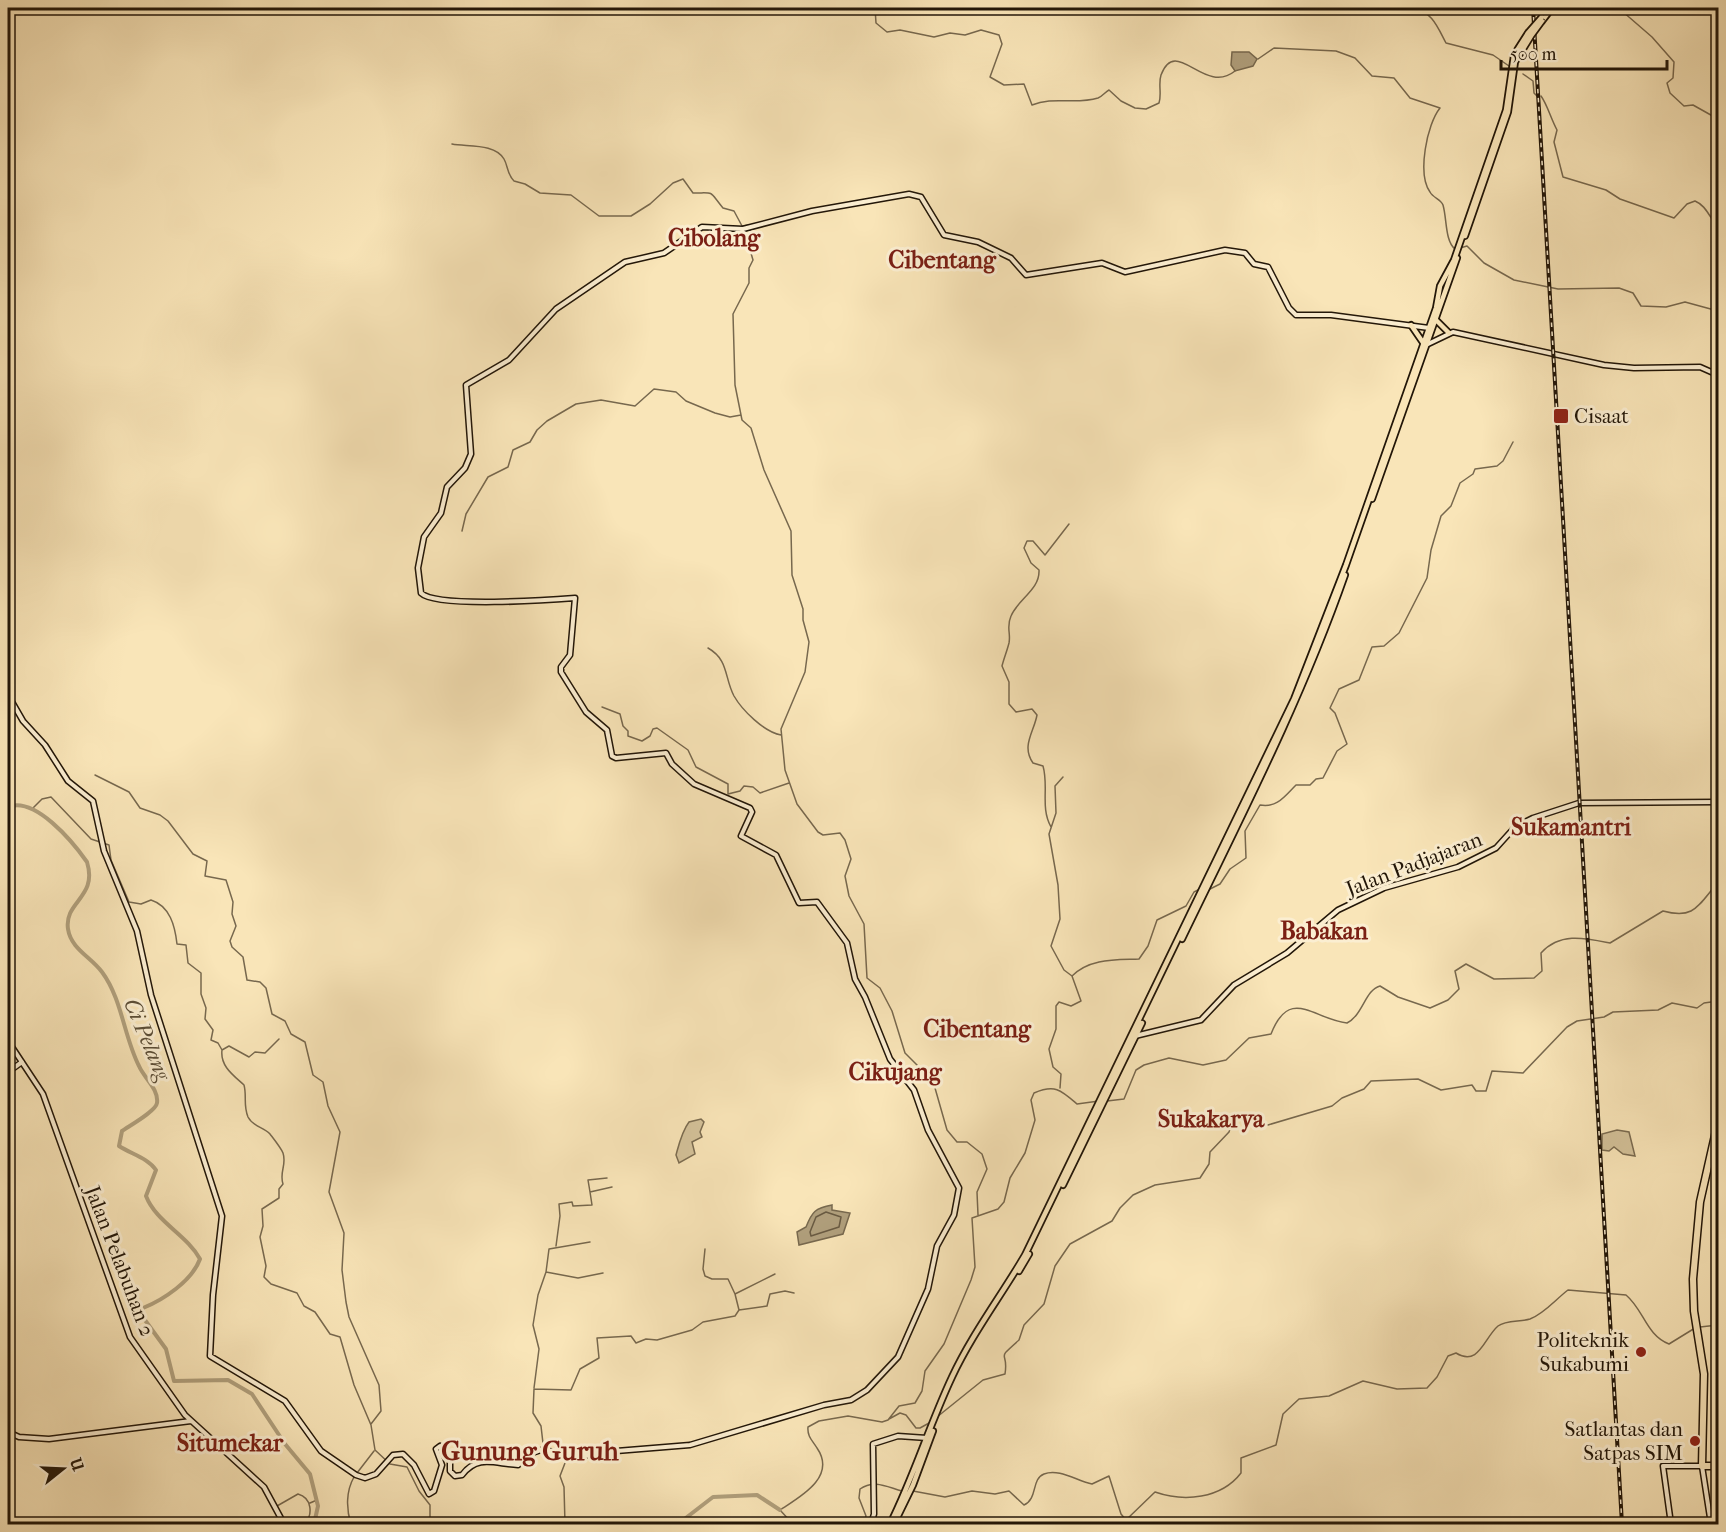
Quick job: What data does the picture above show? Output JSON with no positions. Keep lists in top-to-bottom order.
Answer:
{
  "streets": {
    "street": ["Jalan Padjajaran", "Jalan Pelabuhan 2"]
  },
  "districts": [
    "Cibolang",
    "Cibentang",
    "Sukamantri",
    "Babakan",
    "Cibentang",
    "Cikujang",
    "Sukakarya",
    "Situmekar",
    "Gunung Guruh"
  ],
  "water": ["Ci Pelang"],
  "places": {
    "transit": ["Cisaat"],
    "other": ["Politeknik Sukabumi", "Satlantas dan Satpas SIM"]
  },
  "scale_bar": "500 m",
  "north": "right"
}
